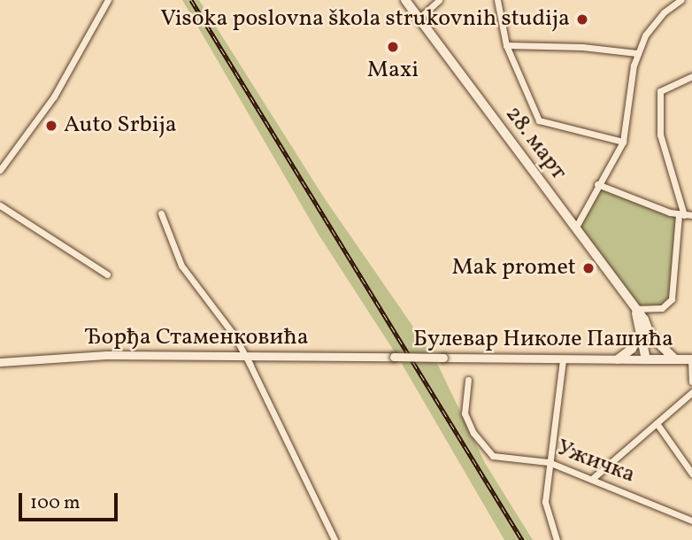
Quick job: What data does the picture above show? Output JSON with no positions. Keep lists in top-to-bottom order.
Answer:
{
  "streets": {
    "main road": ["28. март", "Булевар Николе Пашића"],
    "street": ["Ђорђа Стаменковића", "Ужичка"]
  },
  "crossings": [
    ["28. март", "Булевар Николе Пашића"],
    ["Ђорђа Стаменковића", "Булевар Николе Пашића"]
  ],
  "places": [
    "Visoka poslovna škola strukovnih studija",
    "Maxi",
    "Auto Srbija",
    "Mak promet"
  ],
  "scale_bar": "100 m"
}
